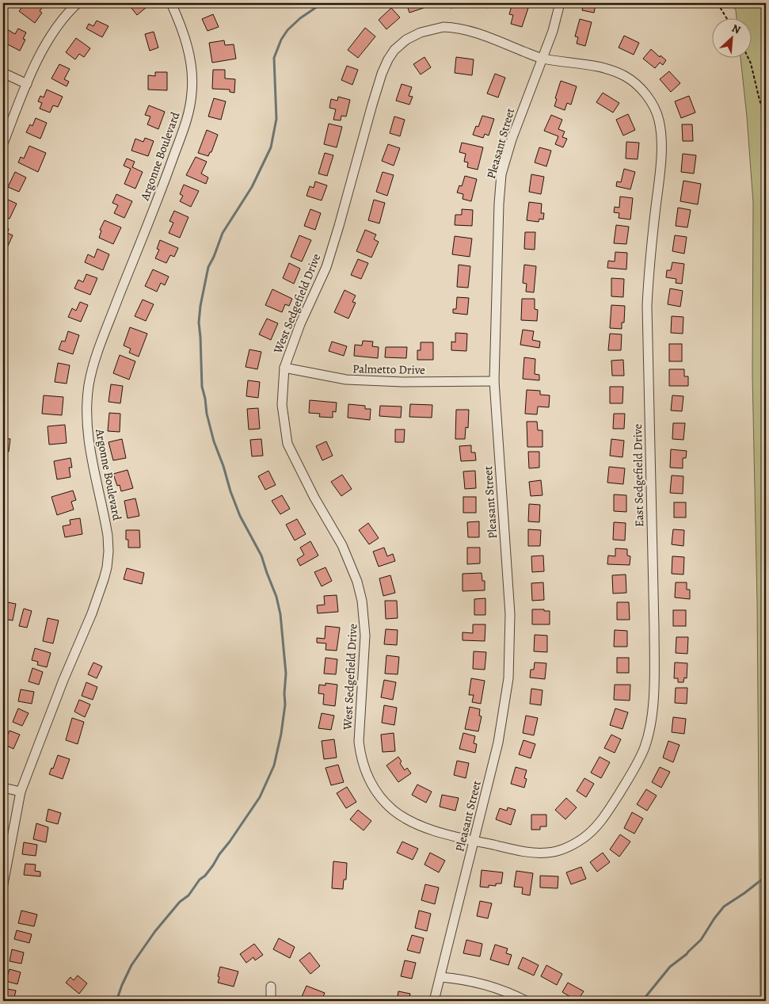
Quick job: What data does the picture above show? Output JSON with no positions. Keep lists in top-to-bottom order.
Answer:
{
  "streets": {
    "street": [
      "Pleasant Street",
      "Argonne Boulevard",
      "West Sedgefield Drive",
      "Palmetto Drive",
      "East Sedgefield Drive"
    ]
  },
  "crossings": [
    ["Pleasant Street", "West Sedgefield Drive"],
    ["Pleasant Street", "Palmetto Drive"],
    ["Pleasant Street", "East Sedgefield Drive"],
    ["West Sedgefield Drive", "Palmetto Drive"],
    ["West Sedgefield Drive", "East Sedgefield Drive"]
  ],
  "north": "top right"
}
